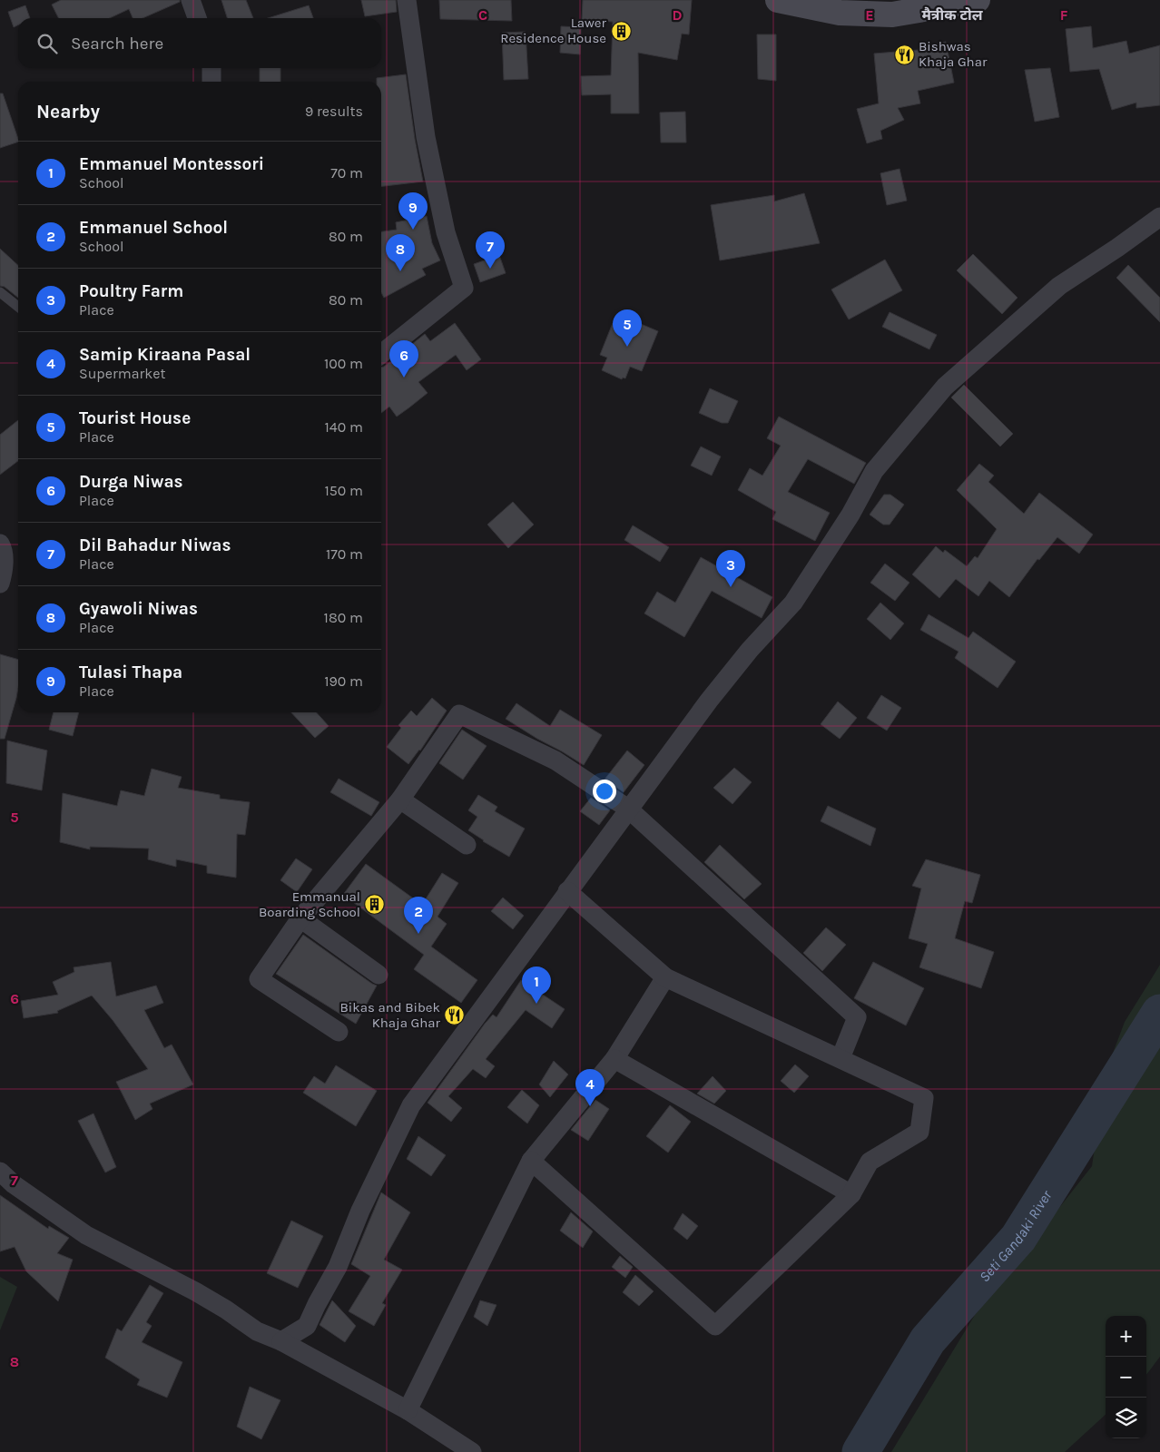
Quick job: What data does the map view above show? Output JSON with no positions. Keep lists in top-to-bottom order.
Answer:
{
  "districts": ["मैत्रीक टोल"],
  "water": ["Seti Gandaki River"],
  "places": {
    "building": ["Lawer Residence House", "Emmanual Boarding School"],
    "restaurant": ["Bishwas Khaja Ghar", "Bikas and Bibek Khaja Ghar"]
  },
  "page": {
    "search": "Search here",
    "heading": ["Nearby", "9 results"],
    "list": [
      {
        "mark": "1",
        "name": "Emmanuel Montessori",
        "note": "School",
        "value": "70 m"
      },
      {
        "mark": "2",
        "name": "Emmanuel School",
        "note": "School",
        "value": "80 m"
      },
      {
        "mark": "3",
        "name": "Poultry Farm",
        "note": "Place",
        "value": "80 m"
      },
      {
        "mark": "4",
        "name": "Samip Kiraana Pasal",
        "note": "Supermarket",
        "value": "100 m"
      },
      {
        "mark": "5",
        "name": "Tourist House",
        "note": "Place",
        "value": "140 m"
      },
      {
        "mark": "6",
        "name": "Durga Niwas",
        "note": "Place",
        "value": "150 m"
      },
      {
        "mark": "7",
        "name": "Dil Bahadur Niwas",
        "note": "Place",
        "value": "170 m"
      },
      {
        "mark": "8",
        "name": "Gyawoli Niwas",
        "note": "Place",
        "value": "180 m"
      },
      {
        "mark": "9",
        "name": "Tulasi Thapa",
        "note": "Place",
        "value": "190 m"
      }
    ],
    "pins": [
      "9",
      "7",
      "8",
      "5",
      "6",
      "3",
      "2",
      "1",
      "4"
    ],
    "map_buttons": ["+", "−"]
  },
  "grid": {
    "columns": [
      "C",
      "D",
      "E",
      "F"
    ],
    "rows": [
      "5",
      "6",
      "7",
      "8"
    ]
  }
}
